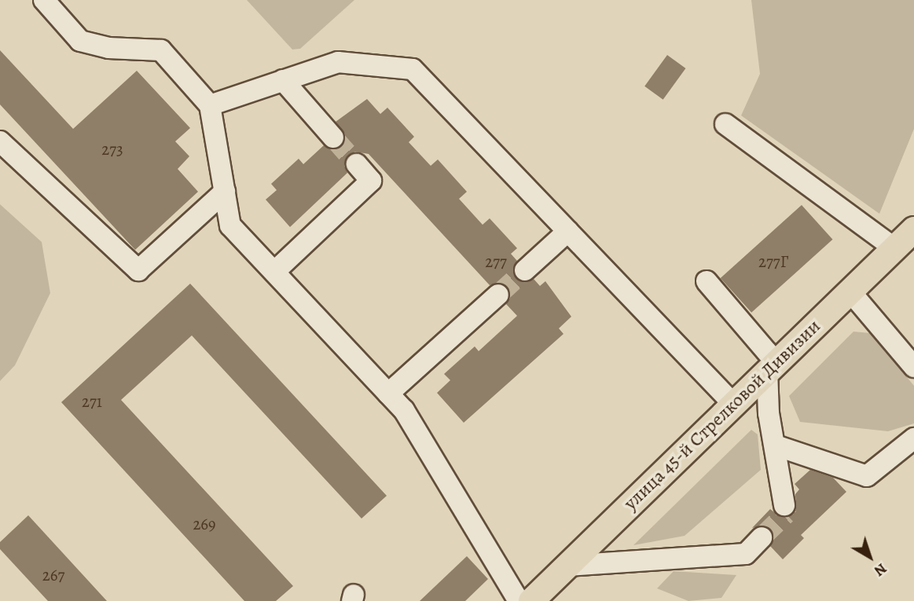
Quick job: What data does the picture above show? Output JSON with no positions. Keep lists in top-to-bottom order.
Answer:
{
  "streets": {
    "main road": ["улица 45-й Стрелковой Дивизии"]
  },
  "house_numbers": [
    "273",
    "277",
    "277Г",
    "271",
    "269",
    "267"
  ],
  "north": "bottom right"
}
